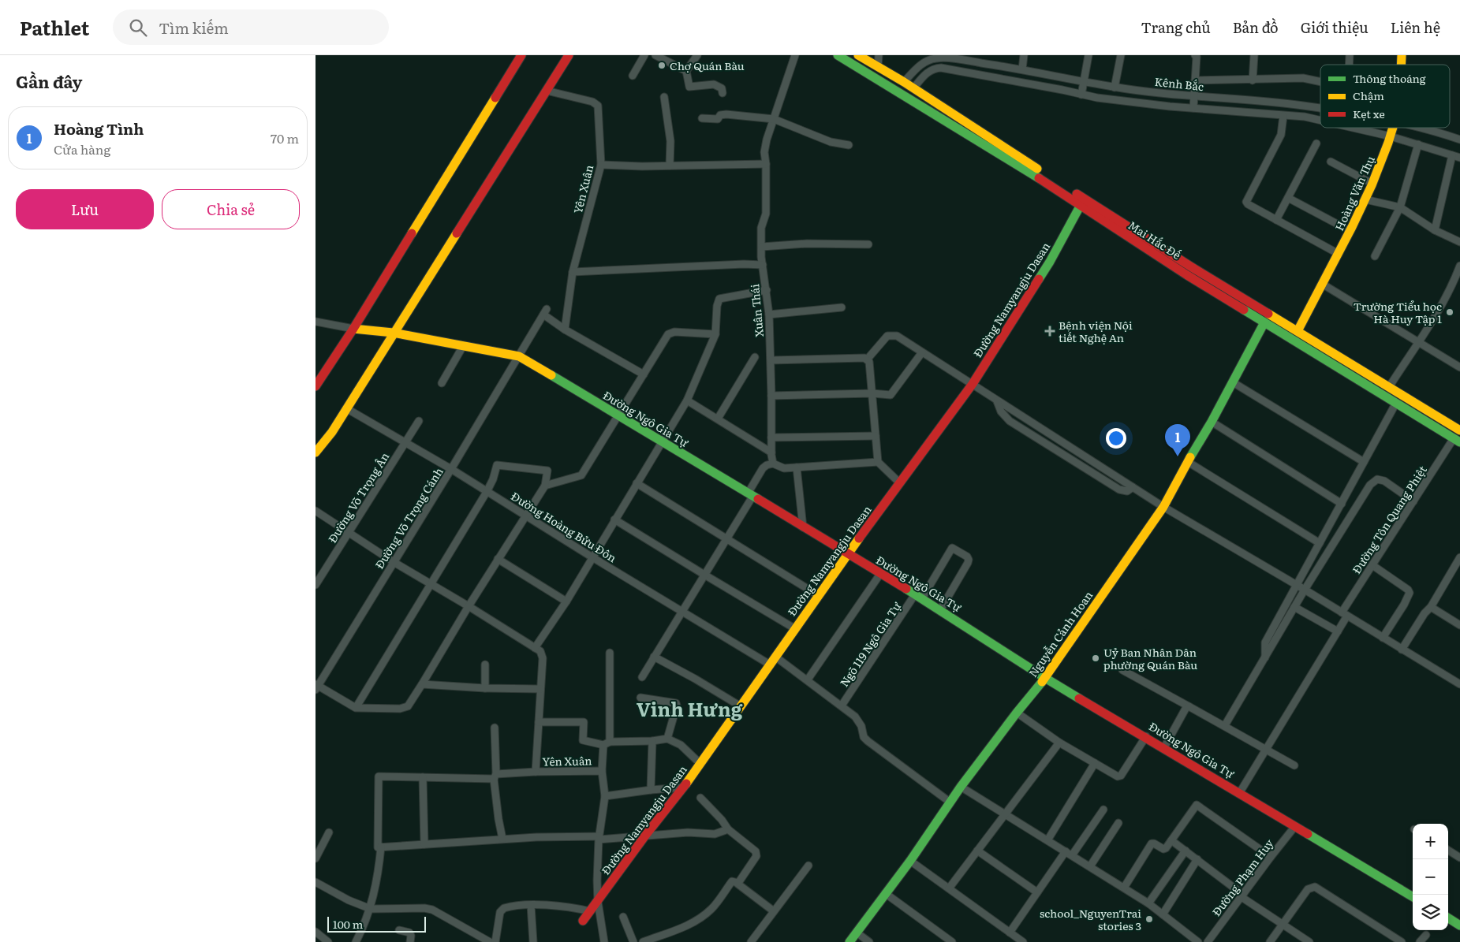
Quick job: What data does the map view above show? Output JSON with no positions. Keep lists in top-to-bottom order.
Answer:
{
  "streets": {
    "street": [
      "Kênh Bắc",
      "Yên Xuân",
      "Hoàng Văn Thụ",
      "Mai Hắc Đế",
      "Đường Namyangju Dasan",
      "Xuân Thái",
      "Đường Ngô Gia Tự",
      "Đường Võ Trọng Ân",
      "Đường Võ Trọng Cánh",
      "Đường Tôn Quang Phiệt",
      "Đường Hoàng Bửu Đôn",
      "Nguyễn Cảnh Hoan",
      "Ngõ 119 Ngô Gia Tự",
      "Đường Phạm Huy"
    ]
  },
  "crossings": [
    ["Kênh Bắc", "Hoàng Văn Thụ"],
    ["Kênh Bắc", "Mai Hắc Đế"],
    ["Yên Xuân", "Đường Namyangju Dasan"],
    ["Yên Xuân", "Đường Võ Trọng Cánh"],
    ["Hoàng Văn Thụ", "Mai Hắc Đế"],
    ["Mai Hắc Đế", "Đường Namyangju Dasan"],
    ["Mai Hắc Đế", "Đường Tôn Quang Phiệt"],
    ["Mai Hắc Đế", "Nguyễn Cảnh Hoan"],
    ["Đường Namyangju Dasan", "Đường Ngô Gia Tự"],
    ["Đường Namyangju Dasan", "Đường Hoàng Bửu Đôn"],
    ["Đường Ngô Gia Tự", "Đường Võ Trọng Cánh"],
    ["Đường Ngô Gia Tự", "Đường Tôn Quang Phiệt"],
    ["Đường Ngô Gia Tự", "Nguyễn Cảnh Hoan"],
    ["Đường Ngô Gia Tự", "Ngõ 119 Ngô Gia Tự"],
    ["Đường Ngô Gia Tự", "Đường Phạm Huy"],
    ["Đường Võ Trọng Ân", "Đường Hoàng Bửu Đôn"],
    ["Đường Võ Trọng Cánh", "Đường Hoàng Bửu Đôn"]
  ],
  "districts": ["Vinh Hưng"],
  "places": {
    "other": [
      "Chợ Quán Bàu",
      "Trường Tiểu học Hà Huy Tập 1",
      "Uỷ Ban Nhân Dân phường Quán Bàu",
      "school_NguyenTrai stories 3"
    ],
    "health": ["Bệnh viện Nội tiết Nghệ An"]
  },
  "legend": ["Thông thoáng", "Chậm", "Kẹt xe"],
  "scale_bar": "100 m",
  "page": {
    "header": "Pathlet",
    "search": "Tìm kiếm",
    "nav": [
      "Trang chủ",
      "Bản đồ",
      "Giới thiệu",
      "Liên hệ"
    ],
    "heading": "Gần đây",
    "list": [
      {
        "mark": "1",
        "name": "Hoàng Tình",
        "note": "Cửa hàng",
        "value": "70 m"
      }
    ],
    "buttons": ["Lưu", "Chia sẻ"],
    "pins": "1",
    "map_buttons": ["+", "−"],
    "scale": "100 m"
  }
}
